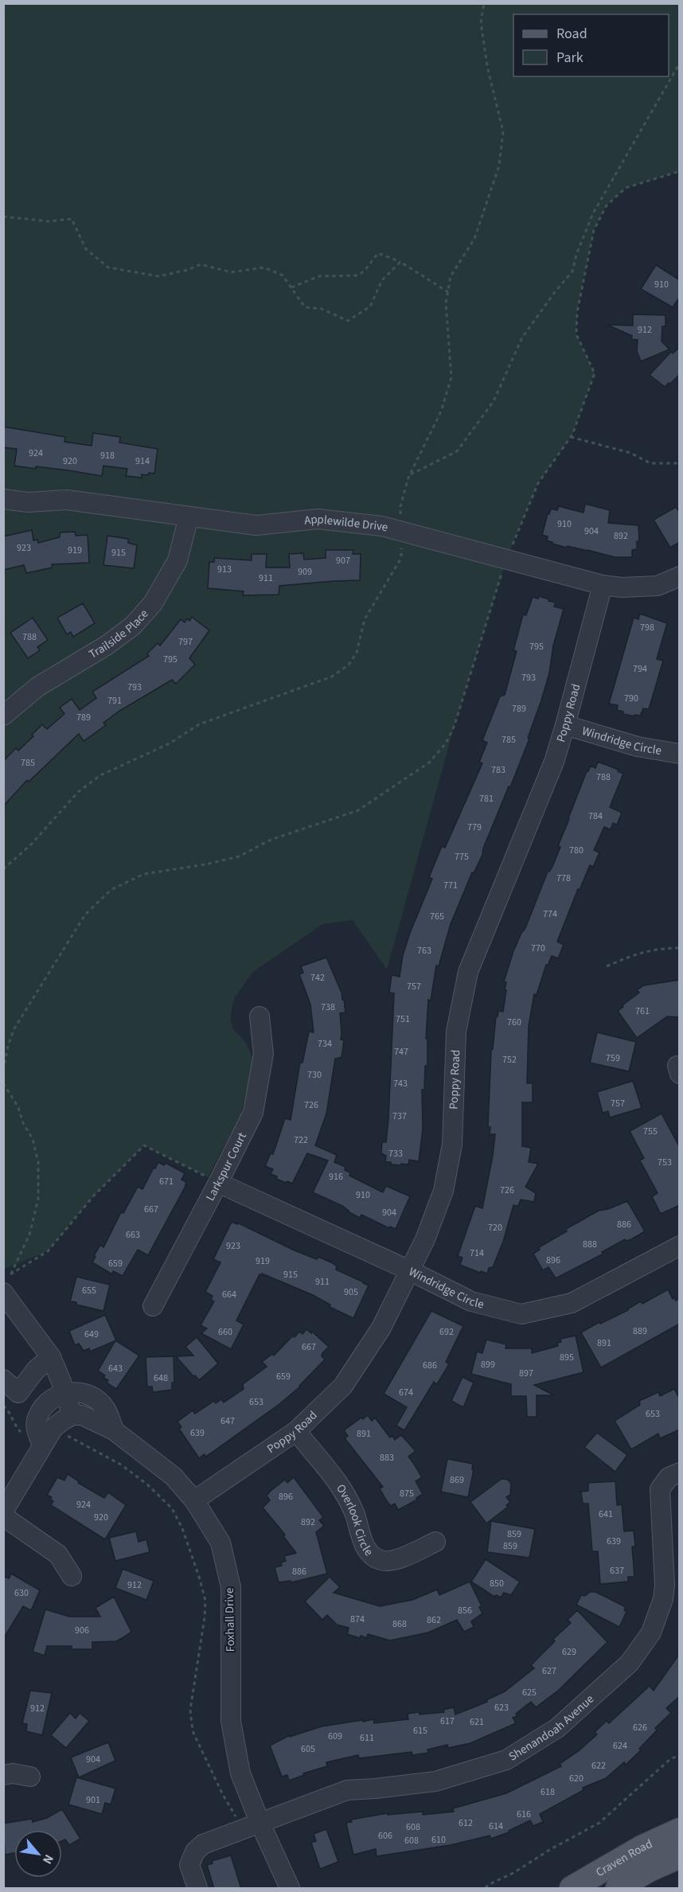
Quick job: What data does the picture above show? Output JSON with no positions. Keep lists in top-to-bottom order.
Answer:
{
  "streets": {
    "main road": ["Craven Road"],
    "street": [
      "Applewilde Drive",
      "Trailside Place",
      "Poppy Road",
      "Windridge Circle",
      "Larkspur Court",
      "Overlook Circle",
      "Foxhall Drive",
      "Shenandoah Avenue"
    ]
  },
  "crossings": [
    ["Applewilde Drive", "Trailside Place"],
    ["Applewilde Drive", "Poppy Road"],
    ["Poppy Road", "Windridge Circle"],
    ["Poppy Road", "Overlook Circle"],
    ["Poppy Road", "Foxhall Drive"],
    ["Windridge Circle", "Larkspur Court"],
    ["Foxhall Drive", "Shenandoah Avenue"]
  ],
  "house_numbers": [
    "910",
    "912",
    "924",
    "918",
    "920",
    "914",
    "910",
    "904",
    "892",
    "923",
    "919",
    "915",
    "907",
    "913",
    "909",
    "911",
    "798",
    "788",
    "797",
    "795",
    "795",
    "794",
    "793",
    "793",
    "790",
    "791",
    "789",
    "789",
    "785",
    "785",
    "783",
    "788",
    "781",
    "784",
    "779",
    "780",
    "775",
    "778",
    "771",
    "774",
    "765",
    "770",
    "763",
    "742",
    "757",
    "738",
    "761",
    "751",
    "760",
    "734",
    "747",
    "759",
    "752",
    "730",
    "743",
    "757",
    "726",
    "737",
    "755",
    "722",
    "733",
    "753",
    "916",
    "671",
    "726",
    "910",
    "667",
    "904",
    "886",
    "720",
    "663",
    "888",
    "923",
    "714",
    "896",
    "919",
    "659",
    "915",
    "911",
    "655",
    "905",
    "664",
    "889",
    "660",
    "692",
    "649",
    "891",
    "667",
    "895",
    "899",
    "686",
    "643",
    "897",
    "659",
    "648",
    "674",
    "653",
    "653",
    "647",
    "639",
    "891",
    "883",
    "869",
    "875",
    "896",
    "924",
    "641",
    "920",
    "892",
    "859",
    "639",
    "859",
    "637",
    "886",
    "850",
    "912",
    "630",
    "856",
    "874",
    "862",
    "868",
    "906",
    "629",
    "627",
    "625",
    "623",
    "912",
    "617",
    "621",
    "626",
    "615",
    "609",
    "611",
    "624",
    "605",
    "904",
    "622",
    "620",
    "618",
    "901",
    "616",
    "612",
    "614",
    "608",
    "606",
    "610",
    "608"
  ],
  "legend": ["Road", "Park"],
  "north": "bottom right"
}
